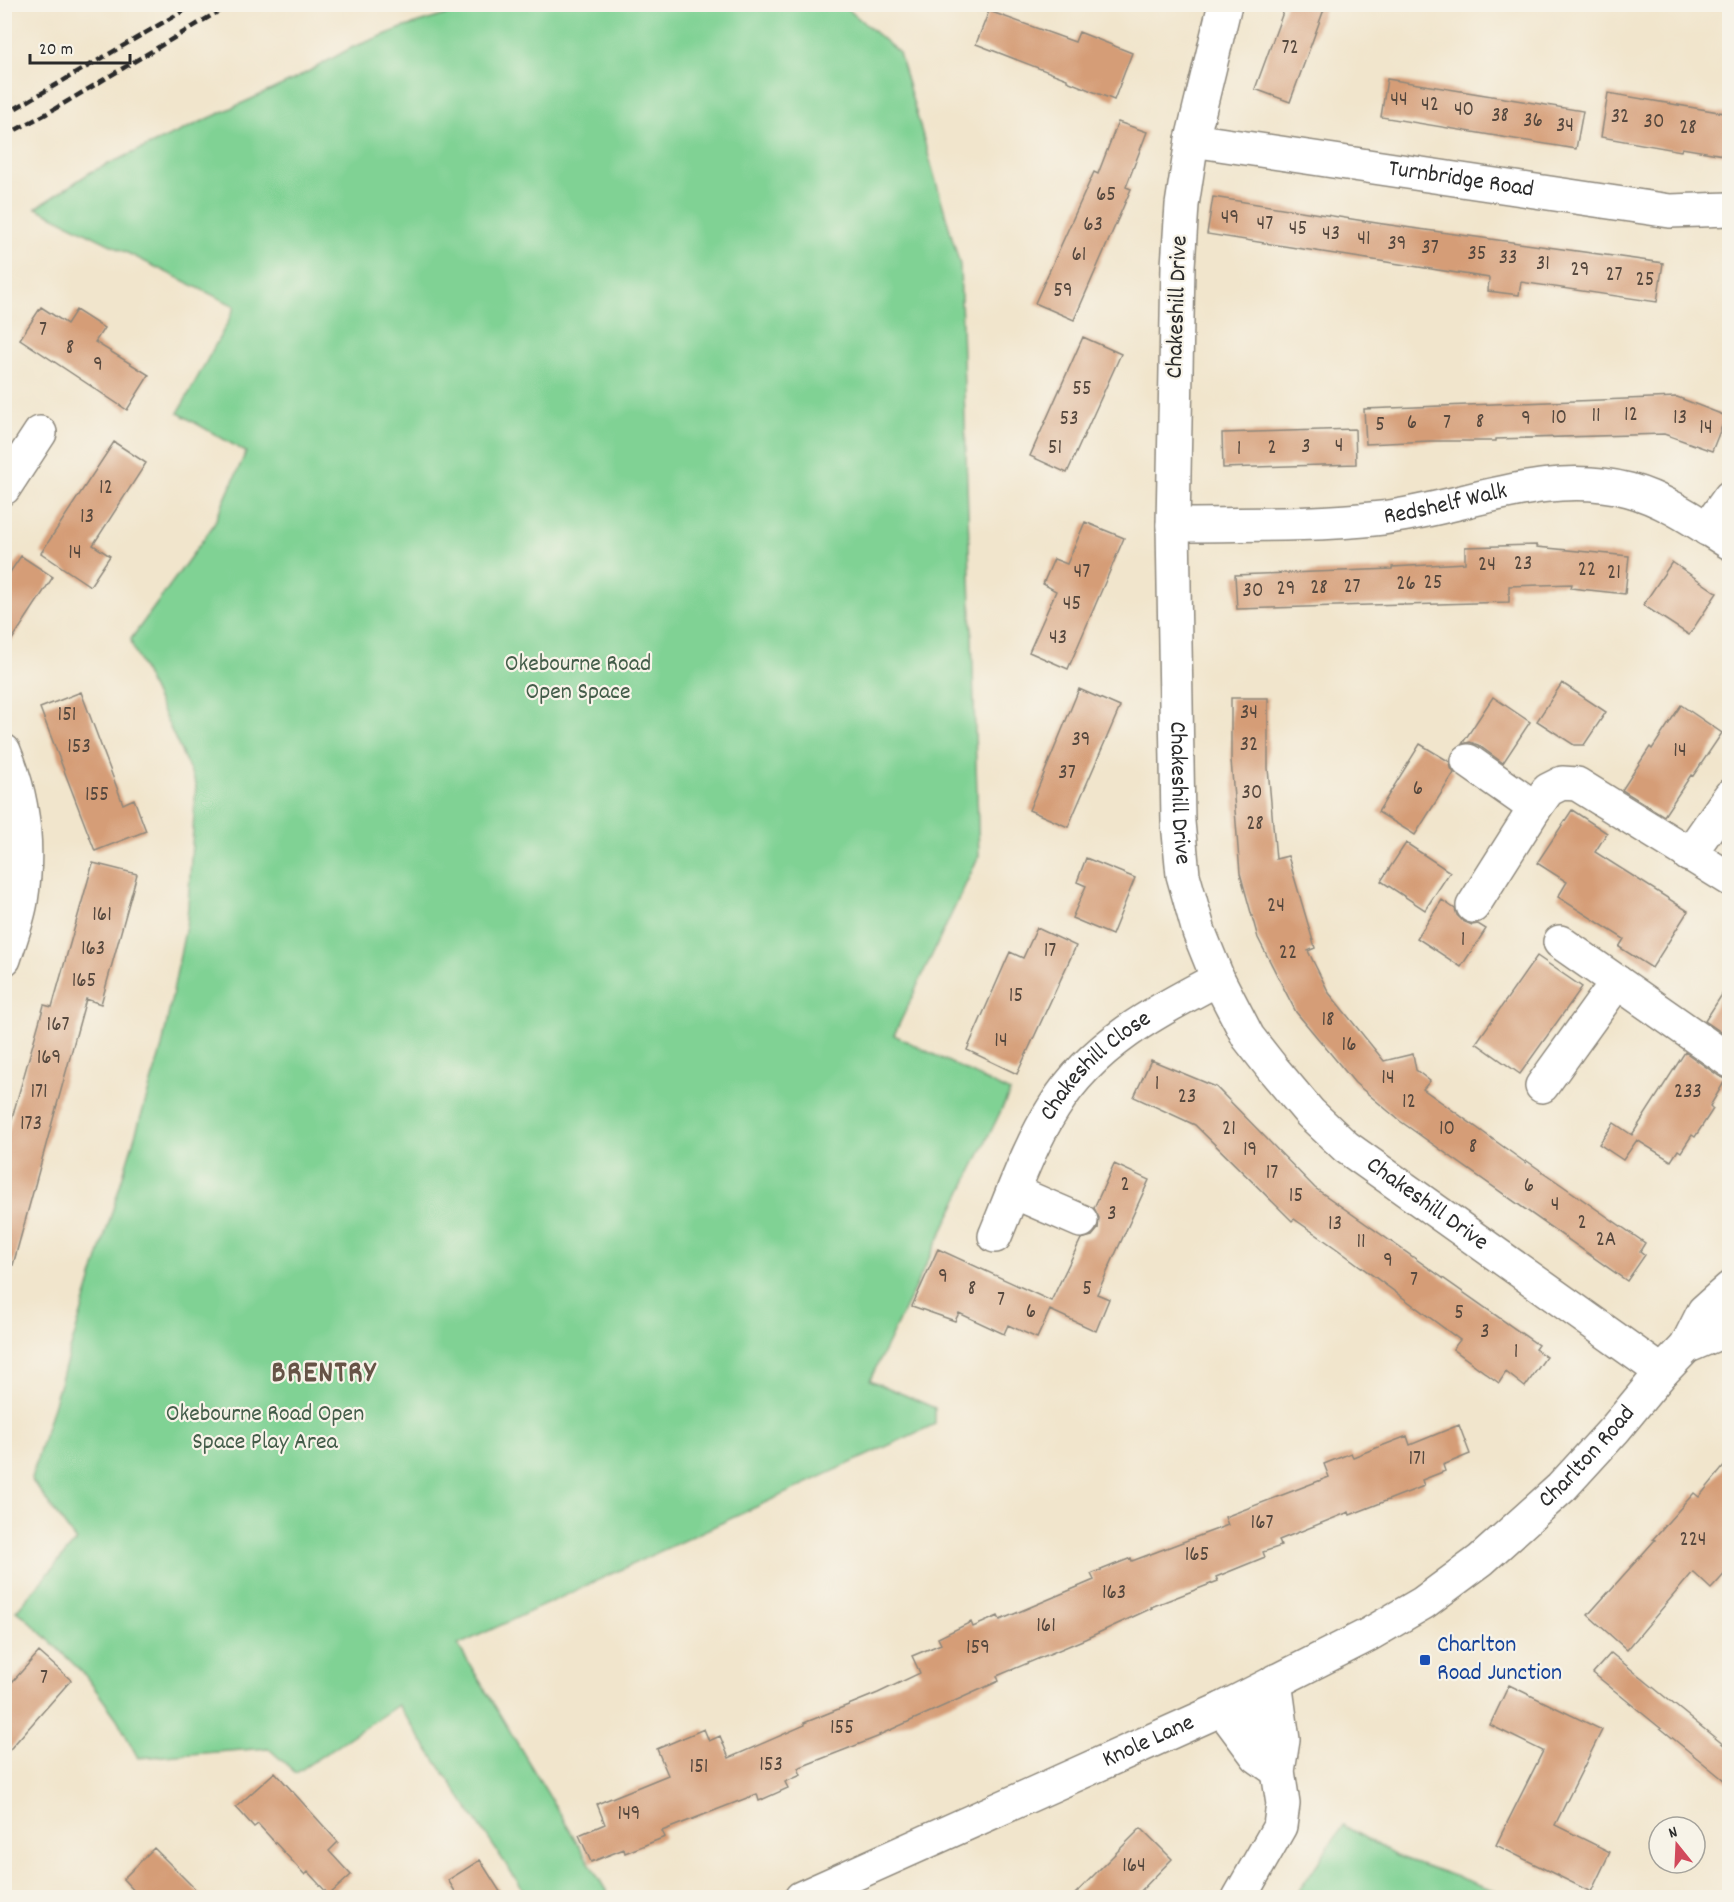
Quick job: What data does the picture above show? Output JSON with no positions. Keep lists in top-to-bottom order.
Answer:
{
  "streets": {
    "street": [
      "Turnbridge Road",
      "Chakeshill Drive",
      "Redshelf Walk",
      "Chakeshill Close",
      "Charlton Road",
      "Knole Lane"
    ]
  },
  "crossings": [
    ["Turnbridge Road", "Chakeshill Drive"],
    ["Chakeshill Drive", "Redshelf Walk"],
    ["Chakeshill Drive", "Chakeshill Close"],
    ["Chakeshill Drive", "Charlton Road"],
    ["Charlton Road", "Knole Lane"]
  ],
  "districts": ["BRENTRY"],
  "parks": ["Okebourne Road Open Space", "Okebourne Road Open Space Play Area"],
  "places": {
    "transit": ["Charlton Road Junction"]
  },
  "house_numbers": [
    "72",
    "44",
    "42",
    "40",
    "38",
    "32",
    "36",
    "30",
    "34",
    "28",
    "65",
    "49",
    "47",
    "63",
    "45",
    "43",
    "41",
    "39",
    "37",
    "35",
    "61",
    "33",
    "31",
    "29",
    "27",
    "25",
    "59",
    "7",
    "8",
    "9",
    "55",
    "12",
    "11",
    "10",
    "13",
    "53",
    "9",
    "8",
    "6",
    "7",
    "5",
    "14",
    "4",
    "3",
    "51",
    "2",
    "1",
    "12",
    "13",
    "14",
    "23",
    "24",
    "22",
    "47",
    "21",
    "25",
    "26",
    "27",
    "28",
    "29",
    "30",
    "45",
    "43",
    "34",
    "151",
    "39",
    "32",
    "153",
    "14",
    "37",
    "6",
    "30",
    "155",
    "28",
    "24",
    "161",
    "1",
    "163",
    "17",
    "22",
    "165",
    "15",
    "18",
    "167",
    "14",
    "16",
    "169",
    "14",
    "1",
    "171",
    "233",
    "23",
    "12",
    "173",
    "21",
    "10",
    "8",
    "19",
    "17",
    "2",
    "6",
    "15",
    "4",
    "3",
    "2",
    "13",
    "2A",
    "11",
    "9",
    "9",
    "7",
    "8",
    "5",
    "7",
    "6",
    "5",
    "3",
    "1",
    "171",
    "167",
    "224",
    "165",
    "163",
    "161",
    "159",
    "7",
    "155",
    "153",
    "151",
    "149",
    "164"
  ],
  "scale_bar": "20 m",
  "north": "top"
}
